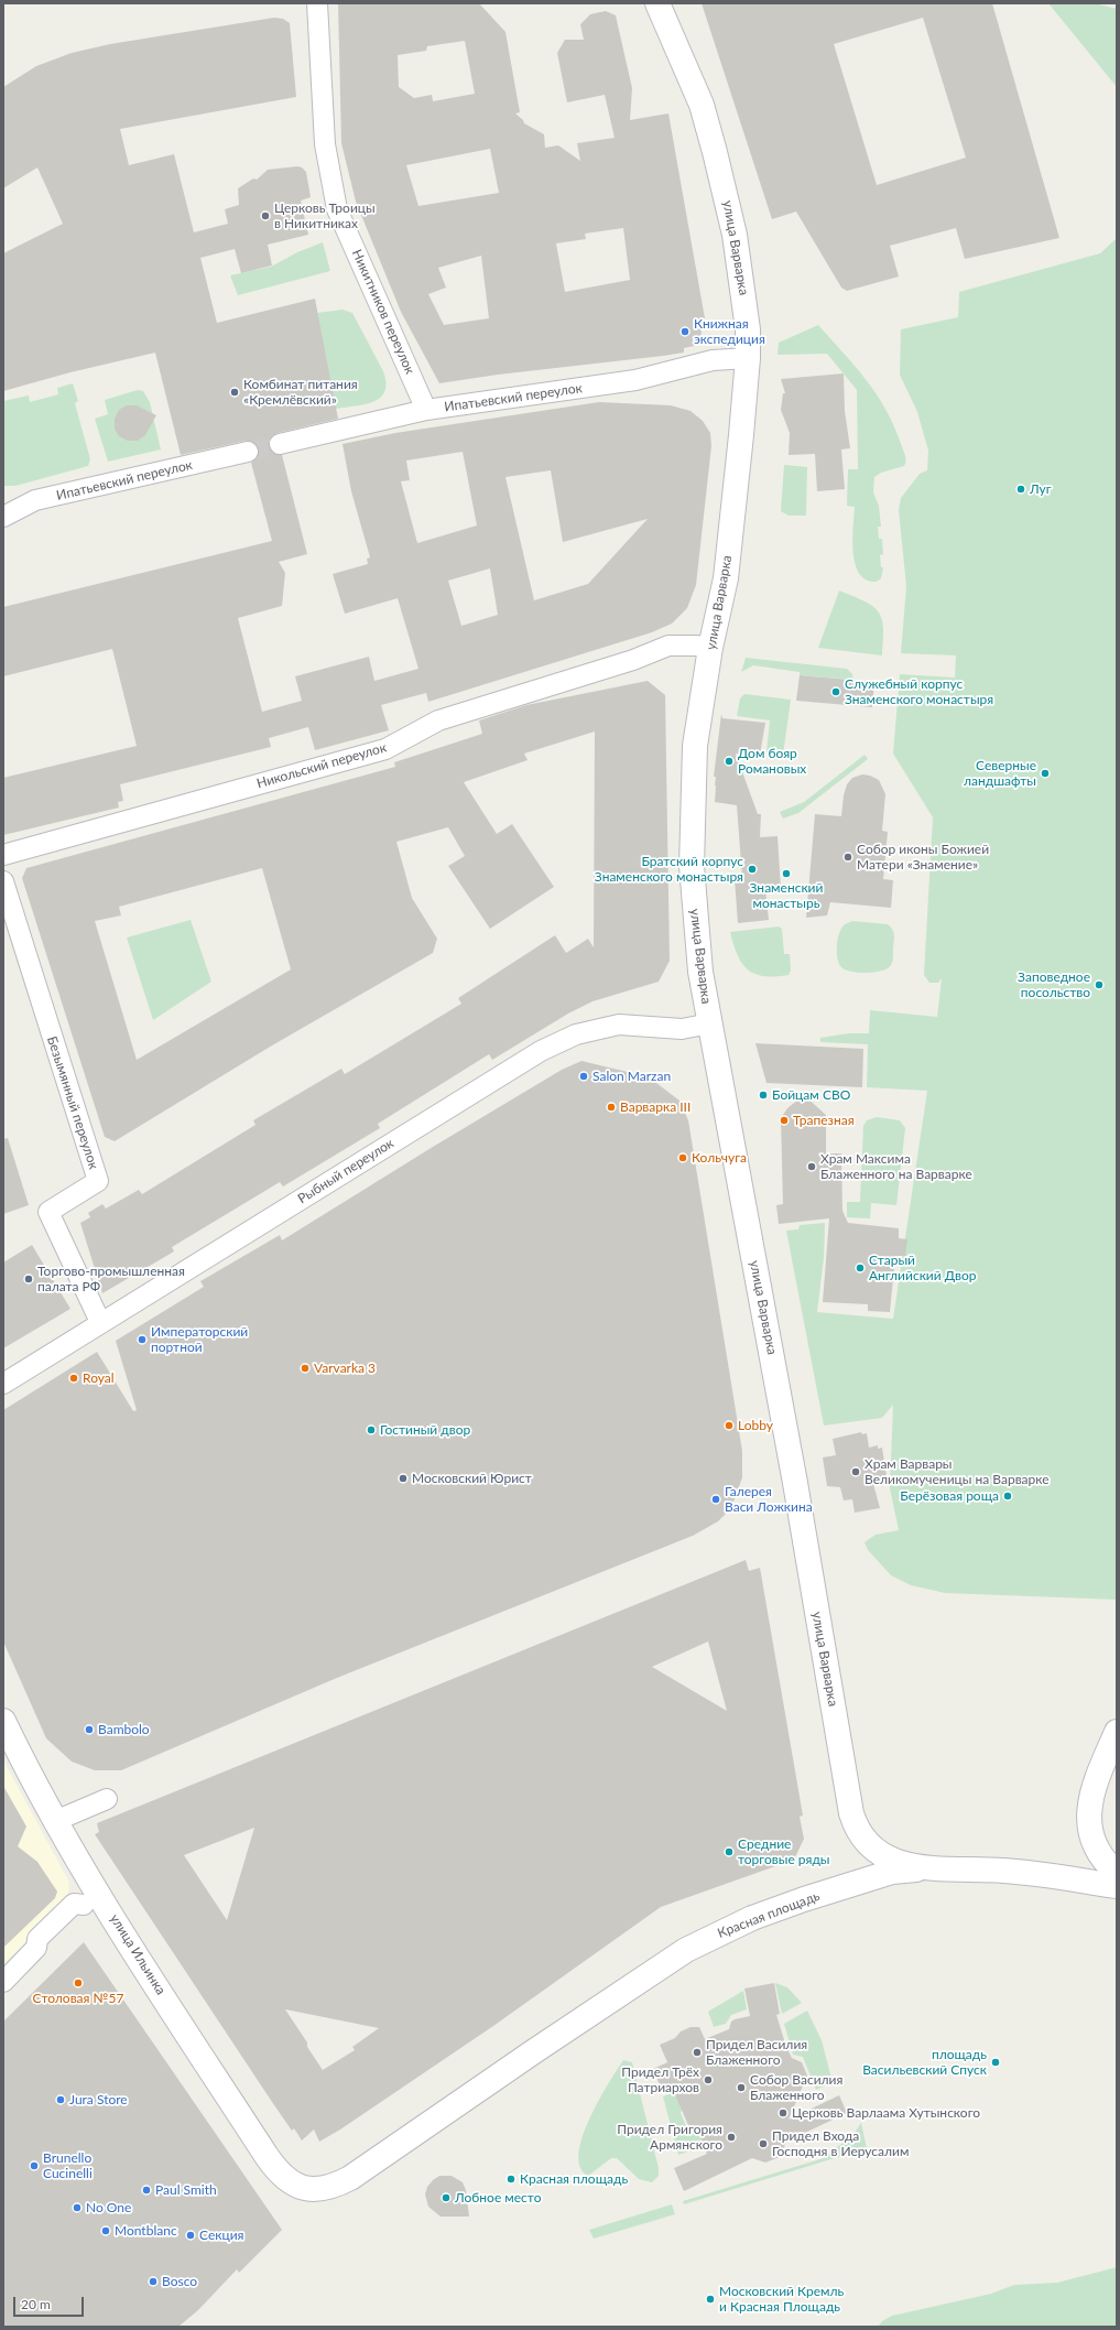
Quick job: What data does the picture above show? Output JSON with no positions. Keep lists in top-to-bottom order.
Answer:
{
  "streets": {
    "street": [
      "улица Варварка",
      "Никитников переулок",
      "Ипатьевский переулок",
      "Никольский переулок",
      "Безымянный переулок",
      "Рыбный переулок",
      "Красная площадь",
      "улица Ильинка"
    ]
  },
  "crossings": [
    ["улица Варварка", "Ипатьевский переулок"],
    ["улица Варварка", "Никольский переулок"],
    ["улица Варварка", "Рыбный переулок"],
    ["улица Варварка", "Красная площадь"],
    ["Никитников переулок", "Ипатьевский переулок"],
    ["Безымянный переулок", "Рыбный переулок"],
    ["Красная площадь", "улица Ильинка"]
  ],
  "places": [
    "Церковь Троицы в Никитниках",
    "Книжная экспедиция",
    "Комбинат питания «Кремлёвский»",
    "Луг",
    "Служебный корпус Знаменского монастыря",
    "Дом бояр Романовых",
    "Северные ландшафты",
    "Собор иконы Божией Матери «Знамение»",
    "Братский корпус Знаменского монастыря",
    "Знаменский монастырь",
    "Заповедное посольство",
    "Salon Marzan",
    "Бойцам СВО",
    "Варварка III",
    "Трапезная",
    "Кольчуга",
    "Храм Максима Блаженного на Варварке",
    "Старый Английский Двор",
    "Торгово-промышленная палата РФ",
    "Императорский портной",
    "Varvarka 3",
    "Royal",
    "Lobby",
    "Гостиный двор",
    "Храм Варвары Великомученицы на Варварке",
    "Московский Юрист",
    "Берёзовая роща",
    "Галерея Васи Ложкина",
    "Bambolo",
    "Средние торговые ряды",
    "Столовая №57",
    "Придел Василия Блаженного",
    "площадь Васильевский Спуск",
    "Придел Трёх Патриархов",
    "Собор Василия Блаженного",
    "Jura Store",
    "Церковь Варлаама Хутынского",
    "Придел Григория Армянского",
    "Придел Входа Господня в Иерусалим",
    "Brunello Cucinelli",
    "Красная площадь",
    "Paul Smith",
    "Лобное место",
    "No One",
    "Montblanc",
    "Секция",
    "Bosco",
    "Московский Кремль и Красная Площадь"
  ],
  "scale_bar": "20 m"
}
